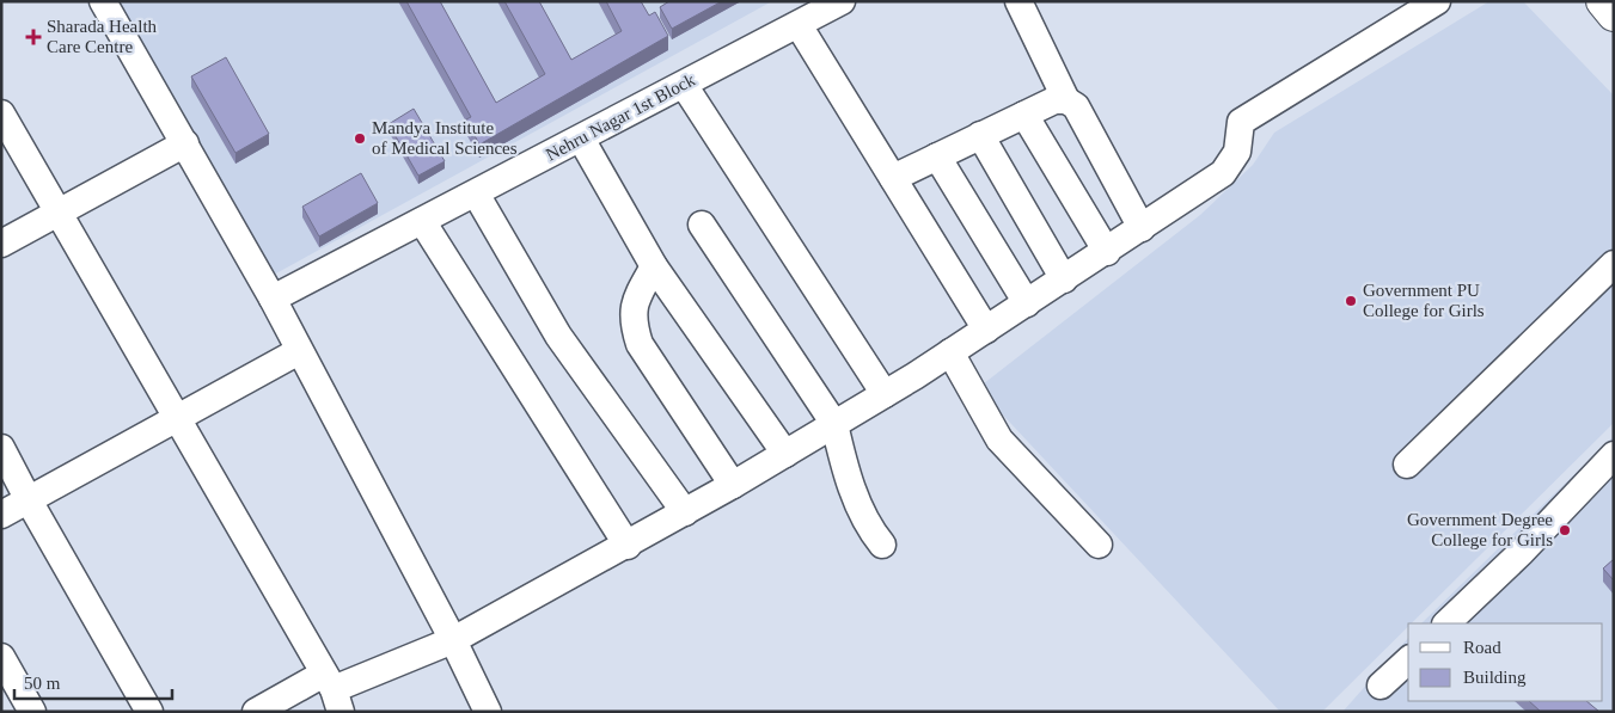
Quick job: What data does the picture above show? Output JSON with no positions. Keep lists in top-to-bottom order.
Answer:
{
  "streets": {
    "street": ["Nehru Nagar 1st Block"]
  },
  "places": {
    "health": ["Sharada Health Care Centre"],
    "other": ["Mandya Institute of Medical Sciences", "Government PU College for Girls", "Government Degree College for Girls"]
  },
  "legend": ["Road", "Building"],
  "scale_bar": "50 m"
}
